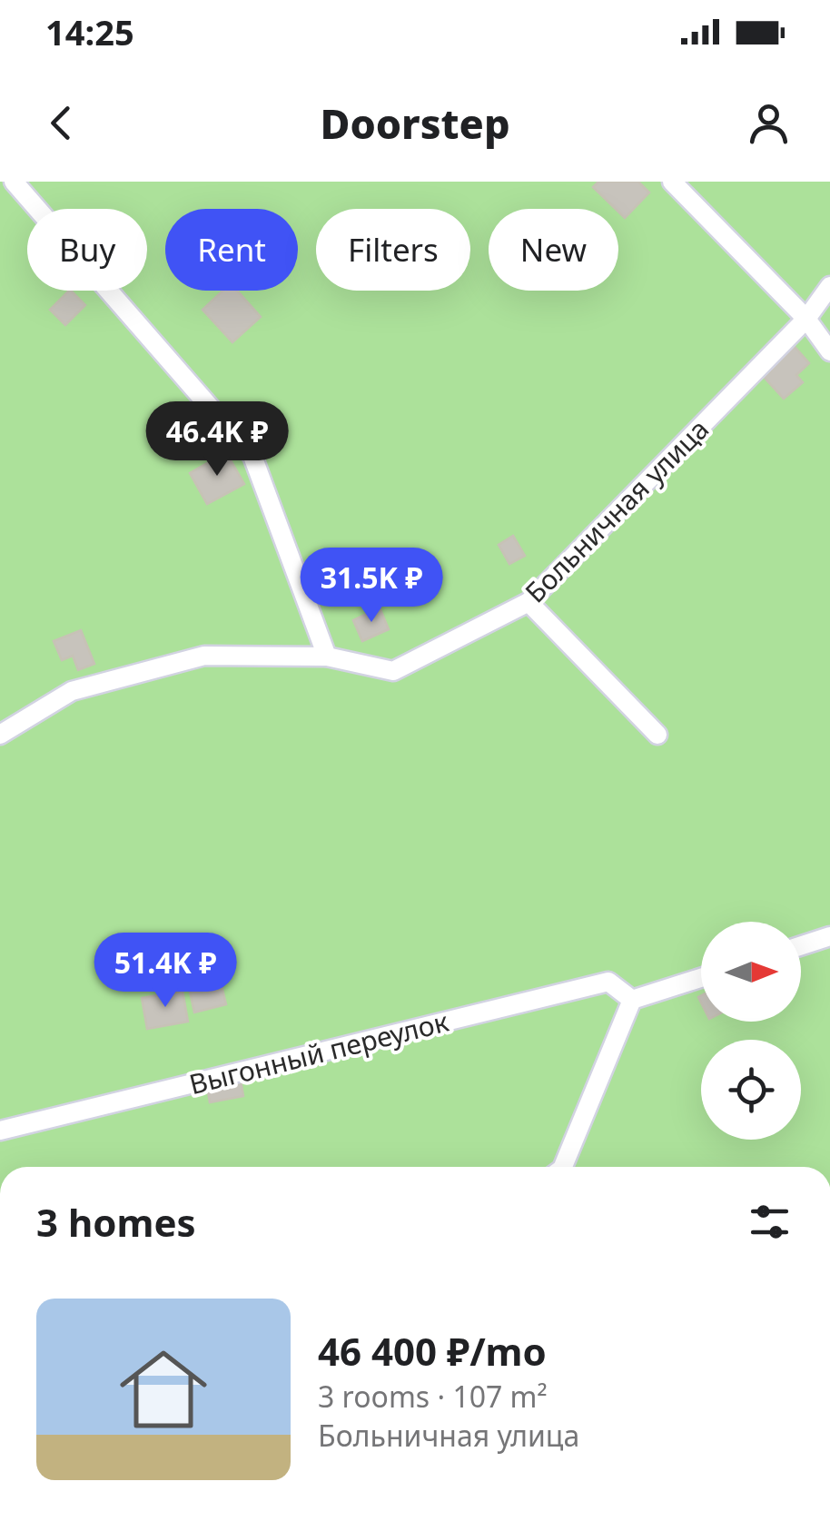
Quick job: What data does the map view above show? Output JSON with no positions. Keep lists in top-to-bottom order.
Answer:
{
  "streets": {
    "street": ["Больничная улица", "Выгонный переулок"]
  },
  "north": "right",
  "page": {
    "status": "14:25",
    "header": "Doorstep",
    "chip": [
      "Buy",
      "Rent",
      "Filters",
      "New"
    ],
    "price": ["46.4K ₽", "31.5K ₽", "51.4K ₽"],
    "heading": "3 homes",
    "list": [
      {
        "name": "46 400 ₽/mo",
        "note": "3 rooms · 107 m² · Больничная улица"
      }
    ]
  }
}
